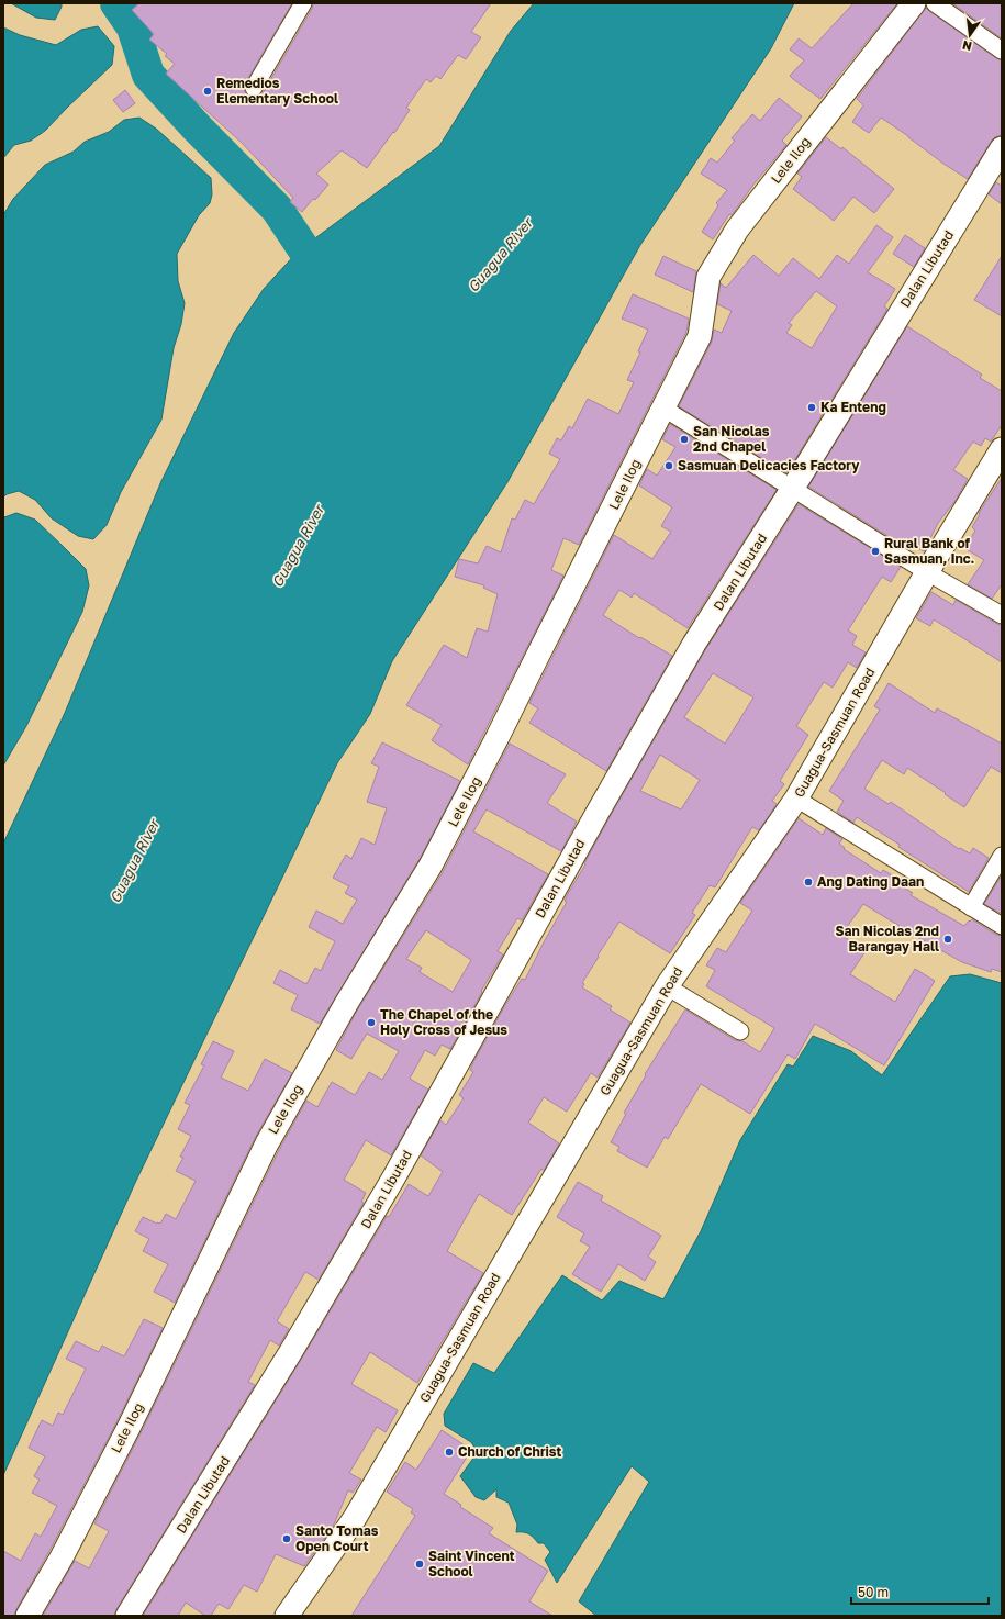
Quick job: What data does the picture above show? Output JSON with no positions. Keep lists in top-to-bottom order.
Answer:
{
  "streets": {
    "street": ["Lele Ilog", "Dalan Libutad", "Guagua-Sasmuan Road"]
  },
  "water": ["Guagua River"],
  "places": [
    "Remedios Elementary School",
    "Ka Enteng",
    "San Nicolas 2nd Chapel",
    "Sasmuan Delicacies Factory",
    "Rural Bank of Sasmuan, Inc.",
    "Ang Dating Daan",
    "San Nicolas 2nd Barangay Hall",
    "The Chapel of the Holy Cross of Jesus",
    "Church of Christ",
    "Santo Tomas Open Court",
    "Saint Vincent School"
  ],
  "scale_bar": "50 m",
  "north": "bottom"
}
